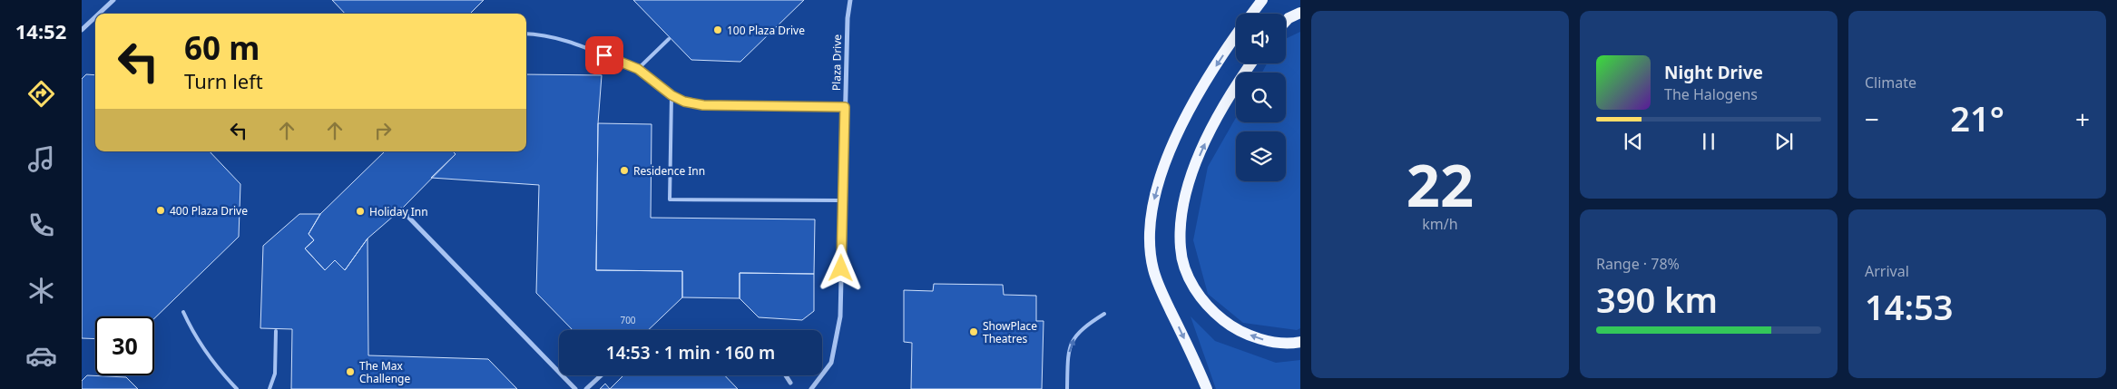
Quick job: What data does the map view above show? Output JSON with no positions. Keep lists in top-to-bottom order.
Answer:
{
  "streets": {
    "street": ["Plaza Drive"]
  },
  "places": [
    "100 Plaza Drive",
    "Residence Inn",
    "400 Plaza Drive",
    "Holiday Inn",
    "ShowPlace Theatres",
    "The Max Challenge"
  ],
  "house_numbers": ["700"],
  "page": {
    "tabs": "14:52",
    "tile": [
      ["22", "km/h"],
      "Climate",
      ["Range · 78%", "390 km"],
      ["Arrival", "14:53"]
    ],
    "turn": ["60 m", "Turn left"],
    "song": ["Night Drive", "The Halogens"],
    "heat": ["−", "21°", "+"],
    "limit": "30",
    "trip": "14:53 · 1 min · 160 m"
  }
}
